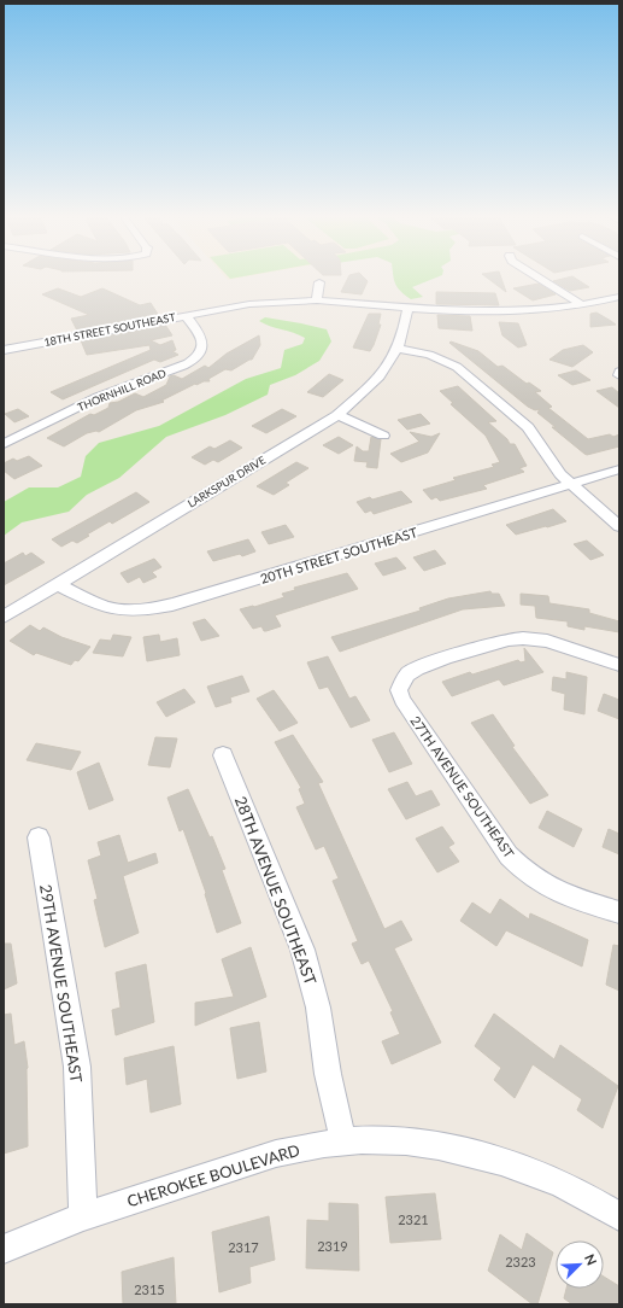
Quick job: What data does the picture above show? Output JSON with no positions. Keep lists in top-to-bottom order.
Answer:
{
  "streets": {
    "street": [
      "18TH STREET SOUTHEAST",
      "THORNHILL ROAD",
      "LARKSPUR DRIVE",
      "20TH STREET SOUTHEAST",
      "27TH AVENUE SOUTHEAST",
      "28TH AVENUE SOUTHEAST",
      "29TH AVENUE SOUTHEAST",
      "CHEROKEE BOULEVARD"
    ]
  },
  "crossings": [
    ["18TH STREET SOUTHEAST", "THORNHILL ROAD"],
    ["18TH STREET SOUTHEAST", "LARKSPUR DRIVE"],
    ["LARKSPUR DRIVE", "20TH STREET SOUTHEAST"],
    ["28TH AVENUE SOUTHEAST", "CHEROKEE BOULEVARD"],
    ["29TH AVENUE SOUTHEAST", "CHEROKEE BOULEVARD"]
  ],
  "house_numbers": [
    "2321",
    "2319",
    "2317",
    "2323",
    "2315"
  ],
  "north": "top right"
}
